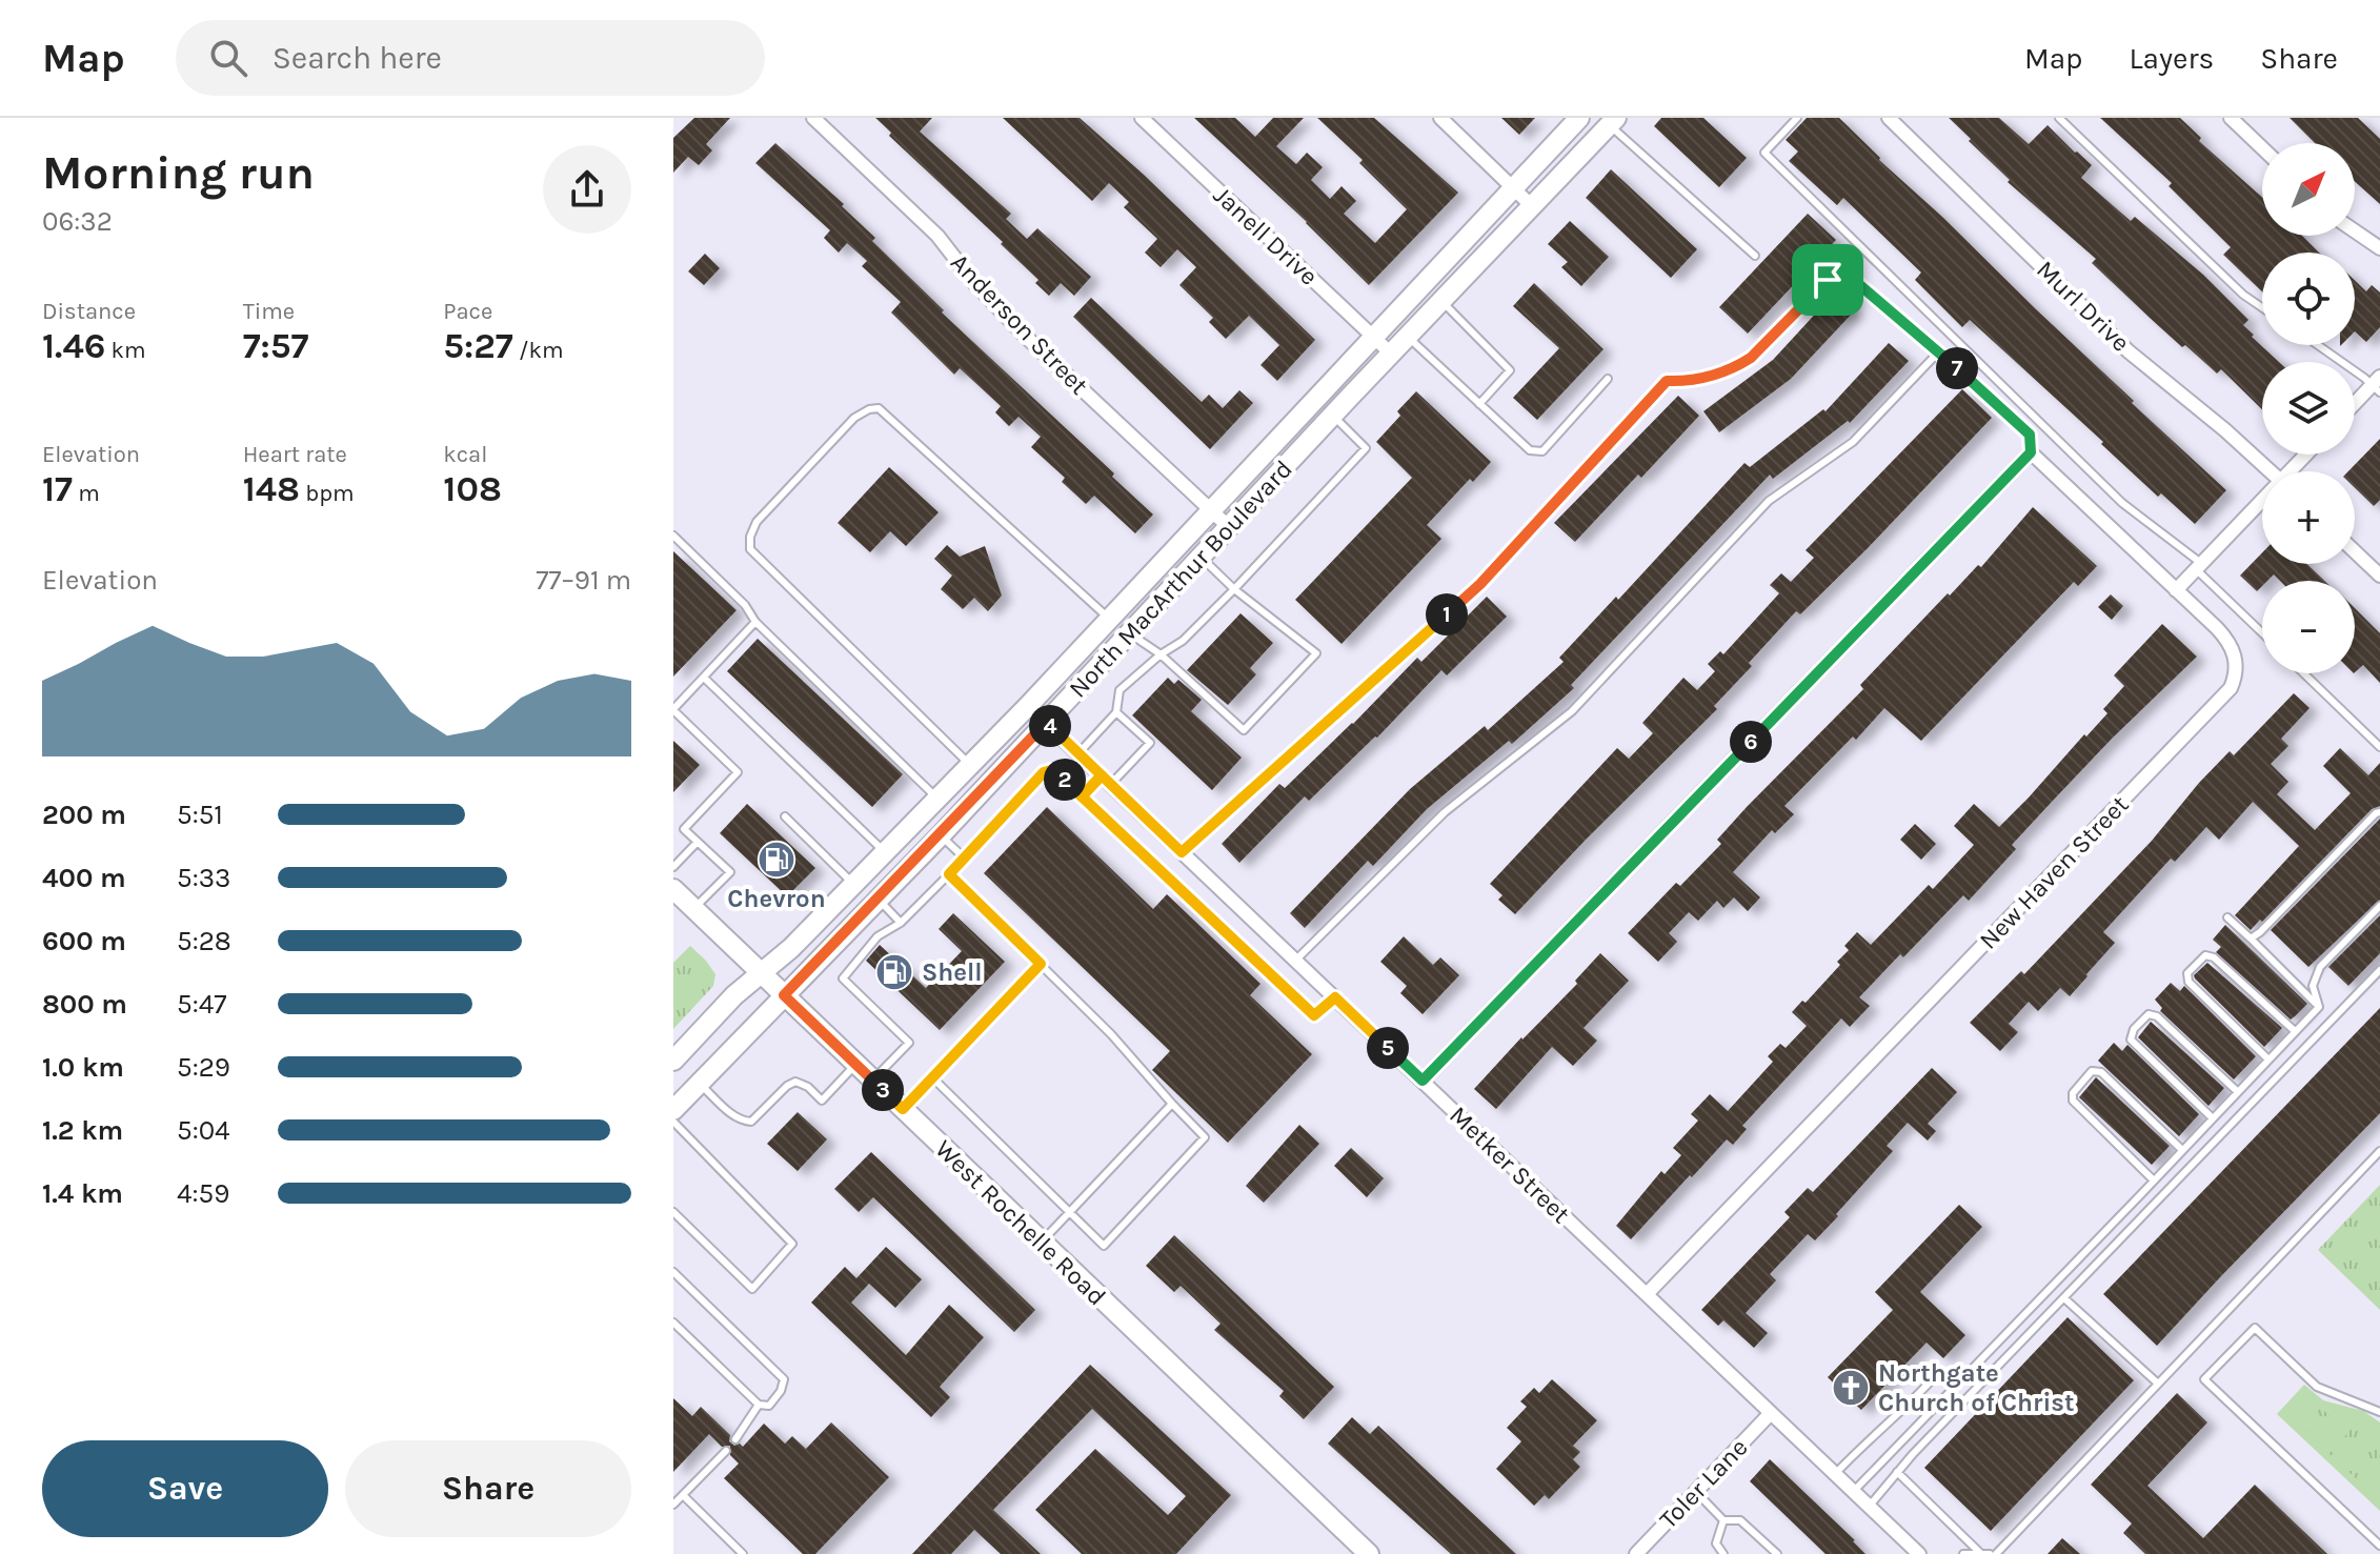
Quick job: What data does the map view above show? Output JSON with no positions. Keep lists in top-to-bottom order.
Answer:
{
  "streets": {
    "main road": ["North MacArthur Boulevard", "West Rochelle Road"],
    "street": [
      "Janell Drive",
      "Murl Drive",
      "Anderson Street",
      "New Haven Street",
      "Metker Street",
      "Toler Lane"
    ]
  },
  "crossings": [
    ["Janell Drive", "North MacArthur Boulevard"],
    ["Anderson Street", "North MacArthur Boulevard"],
    ["North MacArthur Boulevard", "Metker Street"],
    ["North MacArthur Boulevard", "West Rochelle Road"],
    ["New Haven Street", "Metker Street"],
    ["Metker Street", "Toler Lane"]
  ],
  "places": {
    "fuel station": ["Chevron", "Shell"],
    "church": ["Northgate Church of Christ"]
  },
  "north": "top right",
  "page": {
    "header": "Map",
    "search": "Search here",
    "nav": ["Map", "Layers", "Share"],
    "heading": ["Morning run", "06:32"],
    "map_buttons": ["+", "−"],
    "stats": [
      ["Distance", "1.46 km"],
      ["Time", "7:57"],
      ["Pace", "5:27 /km"],
      ["Elevation", "17 m"],
      ["Heart rate", "148 bpm"],
      ["kcal", "108"]
    ],
    "pins": [
      "7",
      "1",
      "4",
      "6",
      "2",
      "5",
      "3"
    ],
    "chart": ["Elevation", "77–91 m"],
    "list": [
      {
        "name": "200 m",
        "note": "5:51"
      },
      {
        "name": "400 m",
        "note": "5:33"
      },
      {
        "name": "600 m",
        "note": "5:28"
      },
      {
        "name": "800 m",
        "note": "5:47"
      },
      {
        "name": "1.0 km",
        "note": "5:29"
      },
      {
        "name": "1.2 km",
        "note": "5:04"
      },
      {
        "name": "1.4 km",
        "note": "4:59"
      }
    ],
    "buttons": ["Save", "Share"]
  }
}
